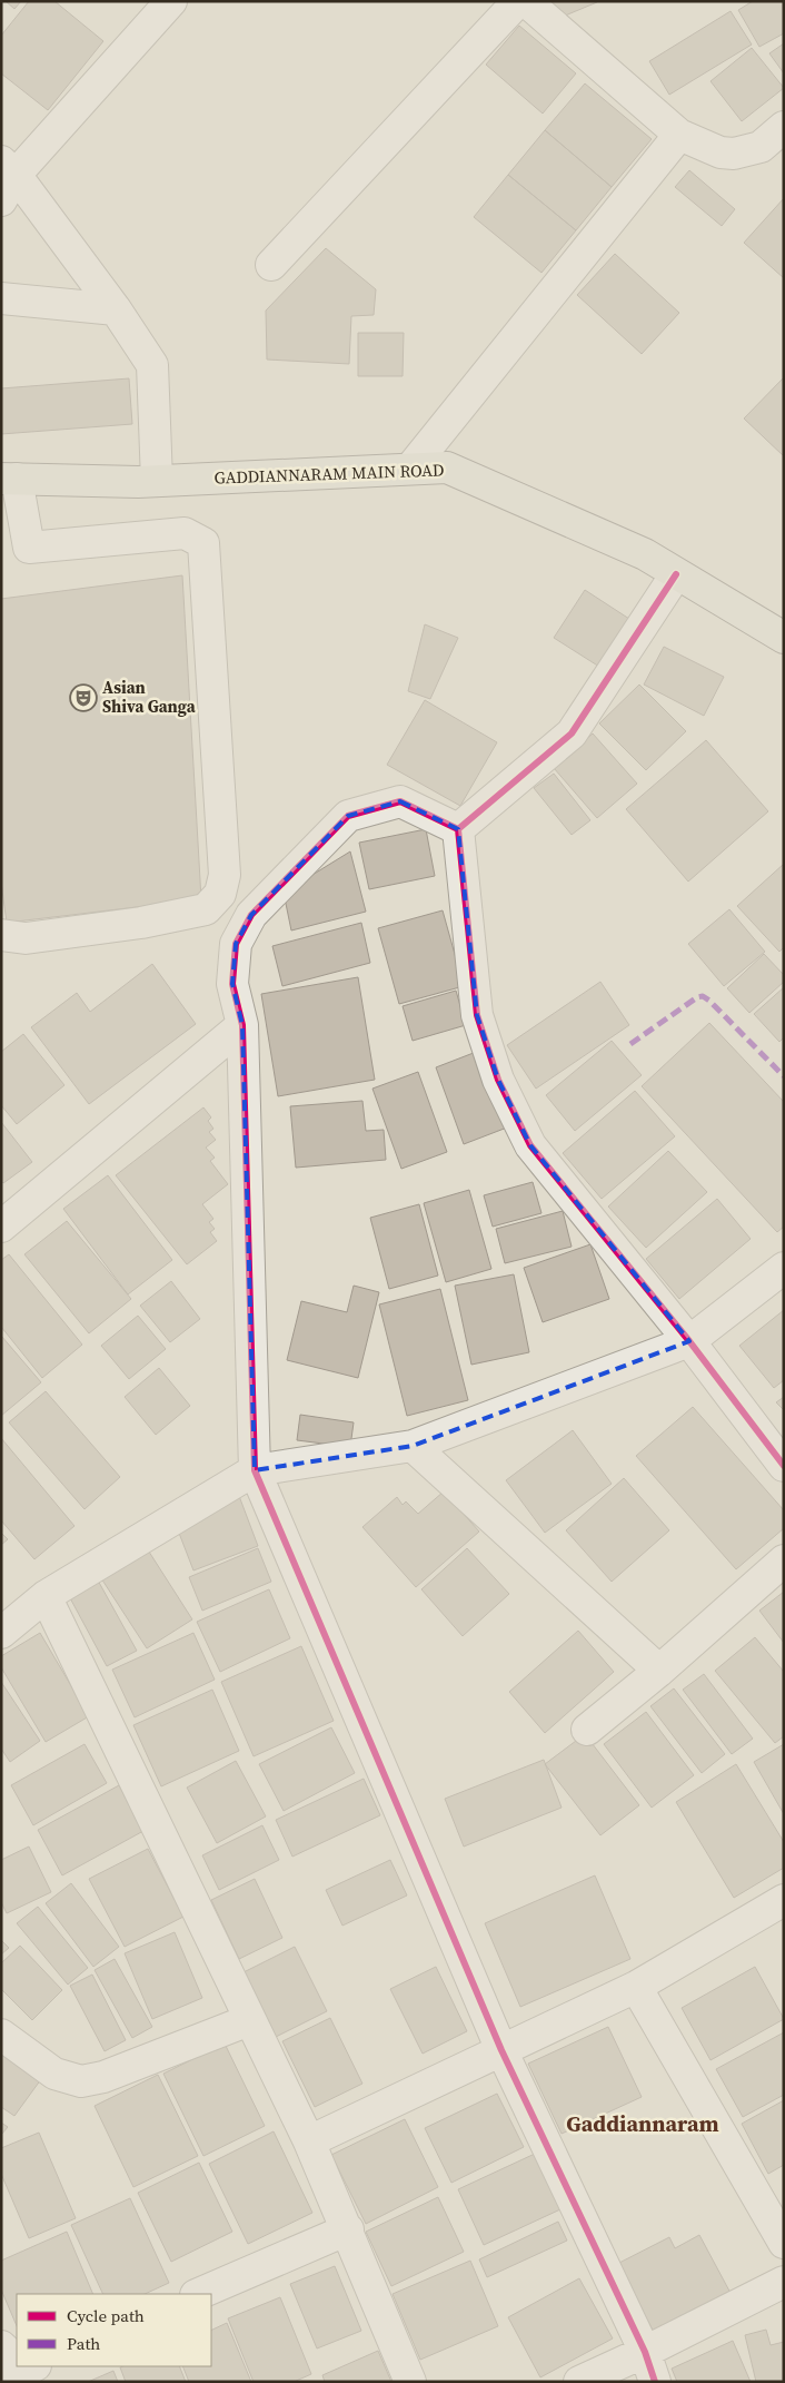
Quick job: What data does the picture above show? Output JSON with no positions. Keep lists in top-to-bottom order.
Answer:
{
  "streets": {
    "main road": ["GADDIANNARAM MAIN ROAD"]
  },
  "districts": ["Gaddiannaram"],
  "places": {
    "theatre": ["Asian Shiva Ganga"]
  },
  "legend": ["Cycle path", "Path"]
}
